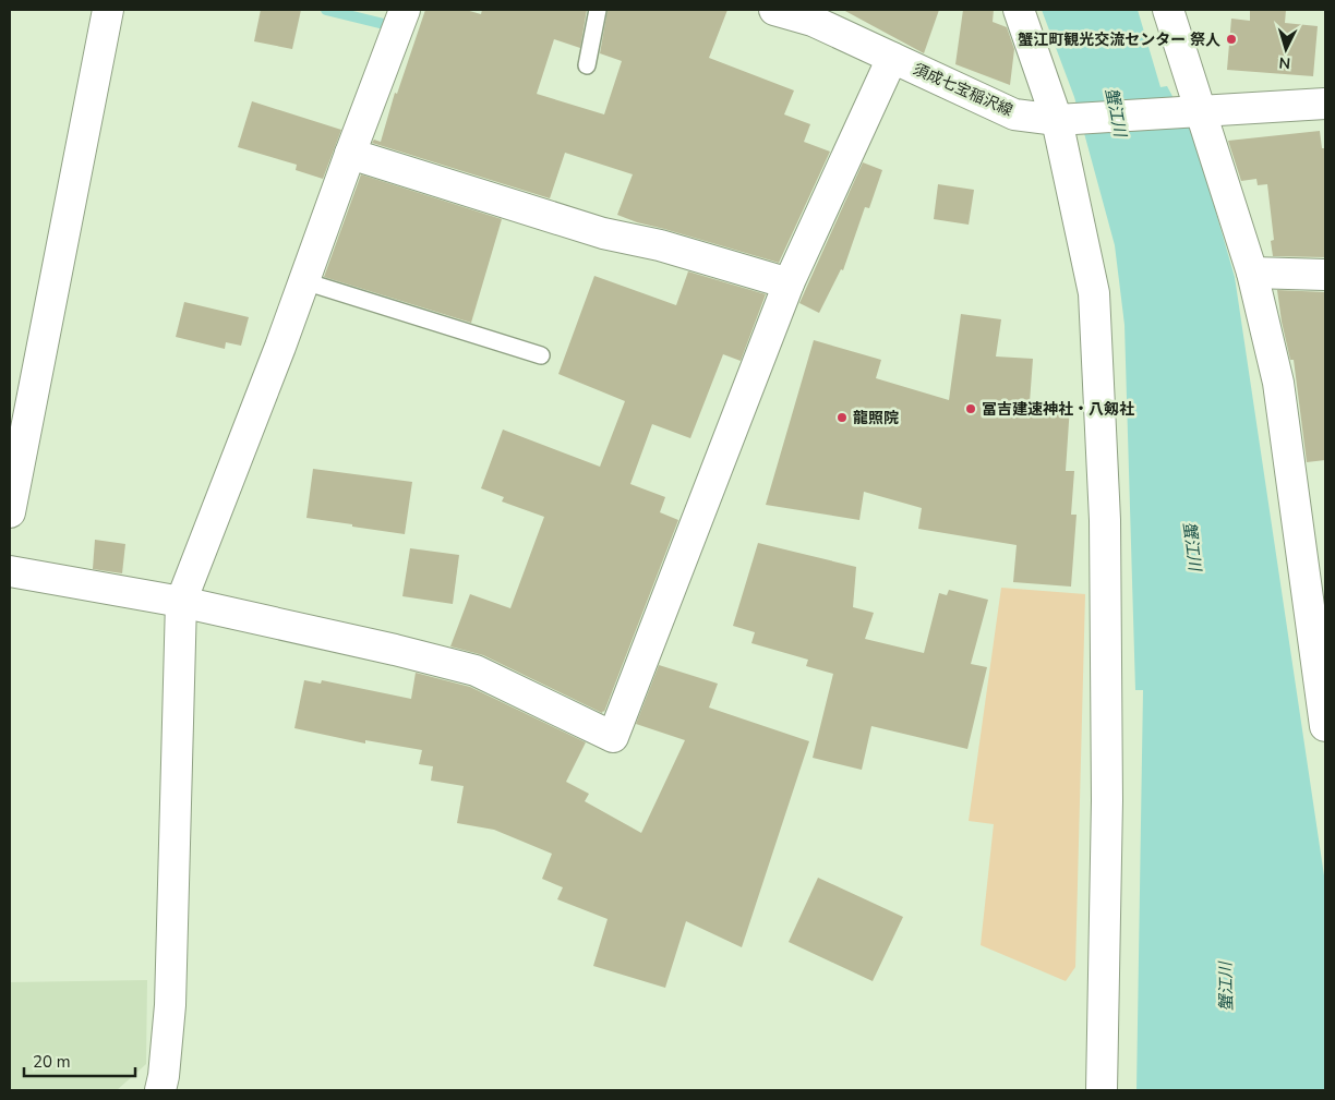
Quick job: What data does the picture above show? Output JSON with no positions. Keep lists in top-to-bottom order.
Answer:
{
  "streets": {
    "street": ["須成七宝稲沢線"]
  },
  "water": ["蟹江川"],
  "places": ["蟹江町観光交流センター 祭人", "冨吉建速神社・八剱社", "龍照院"],
  "scale_bar": "20 m",
  "north": "bottom"
}
